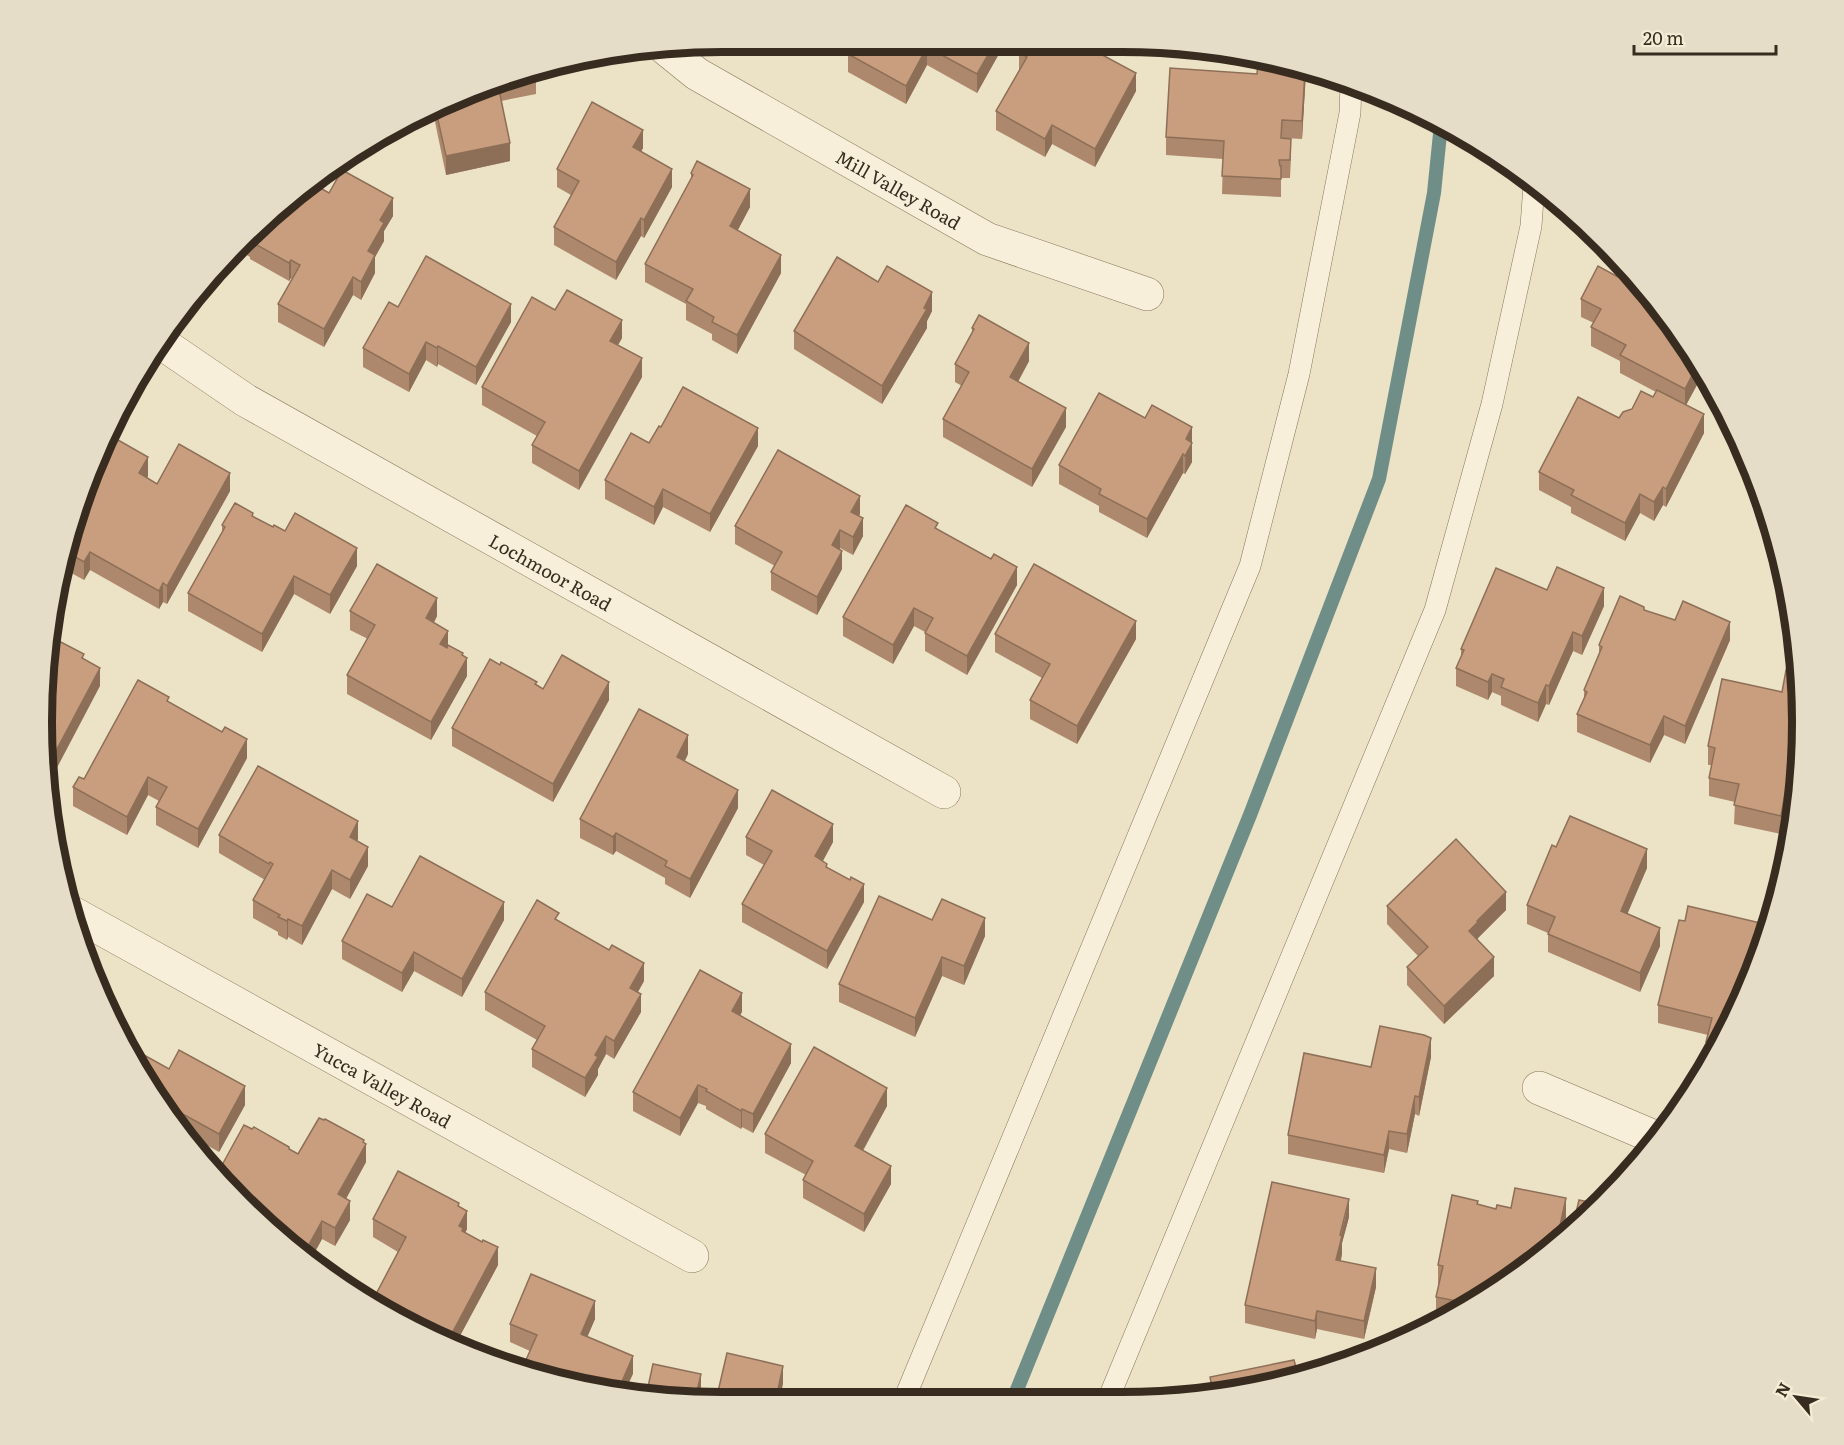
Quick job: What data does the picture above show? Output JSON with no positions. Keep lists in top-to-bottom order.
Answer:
{
  "streets": {
    "street": ["Mill Valley Road", "Lochmoor Road", "Yucca Valley Road"]
  },
  "scale_bar": "20 m",
  "north": "top left"
}
